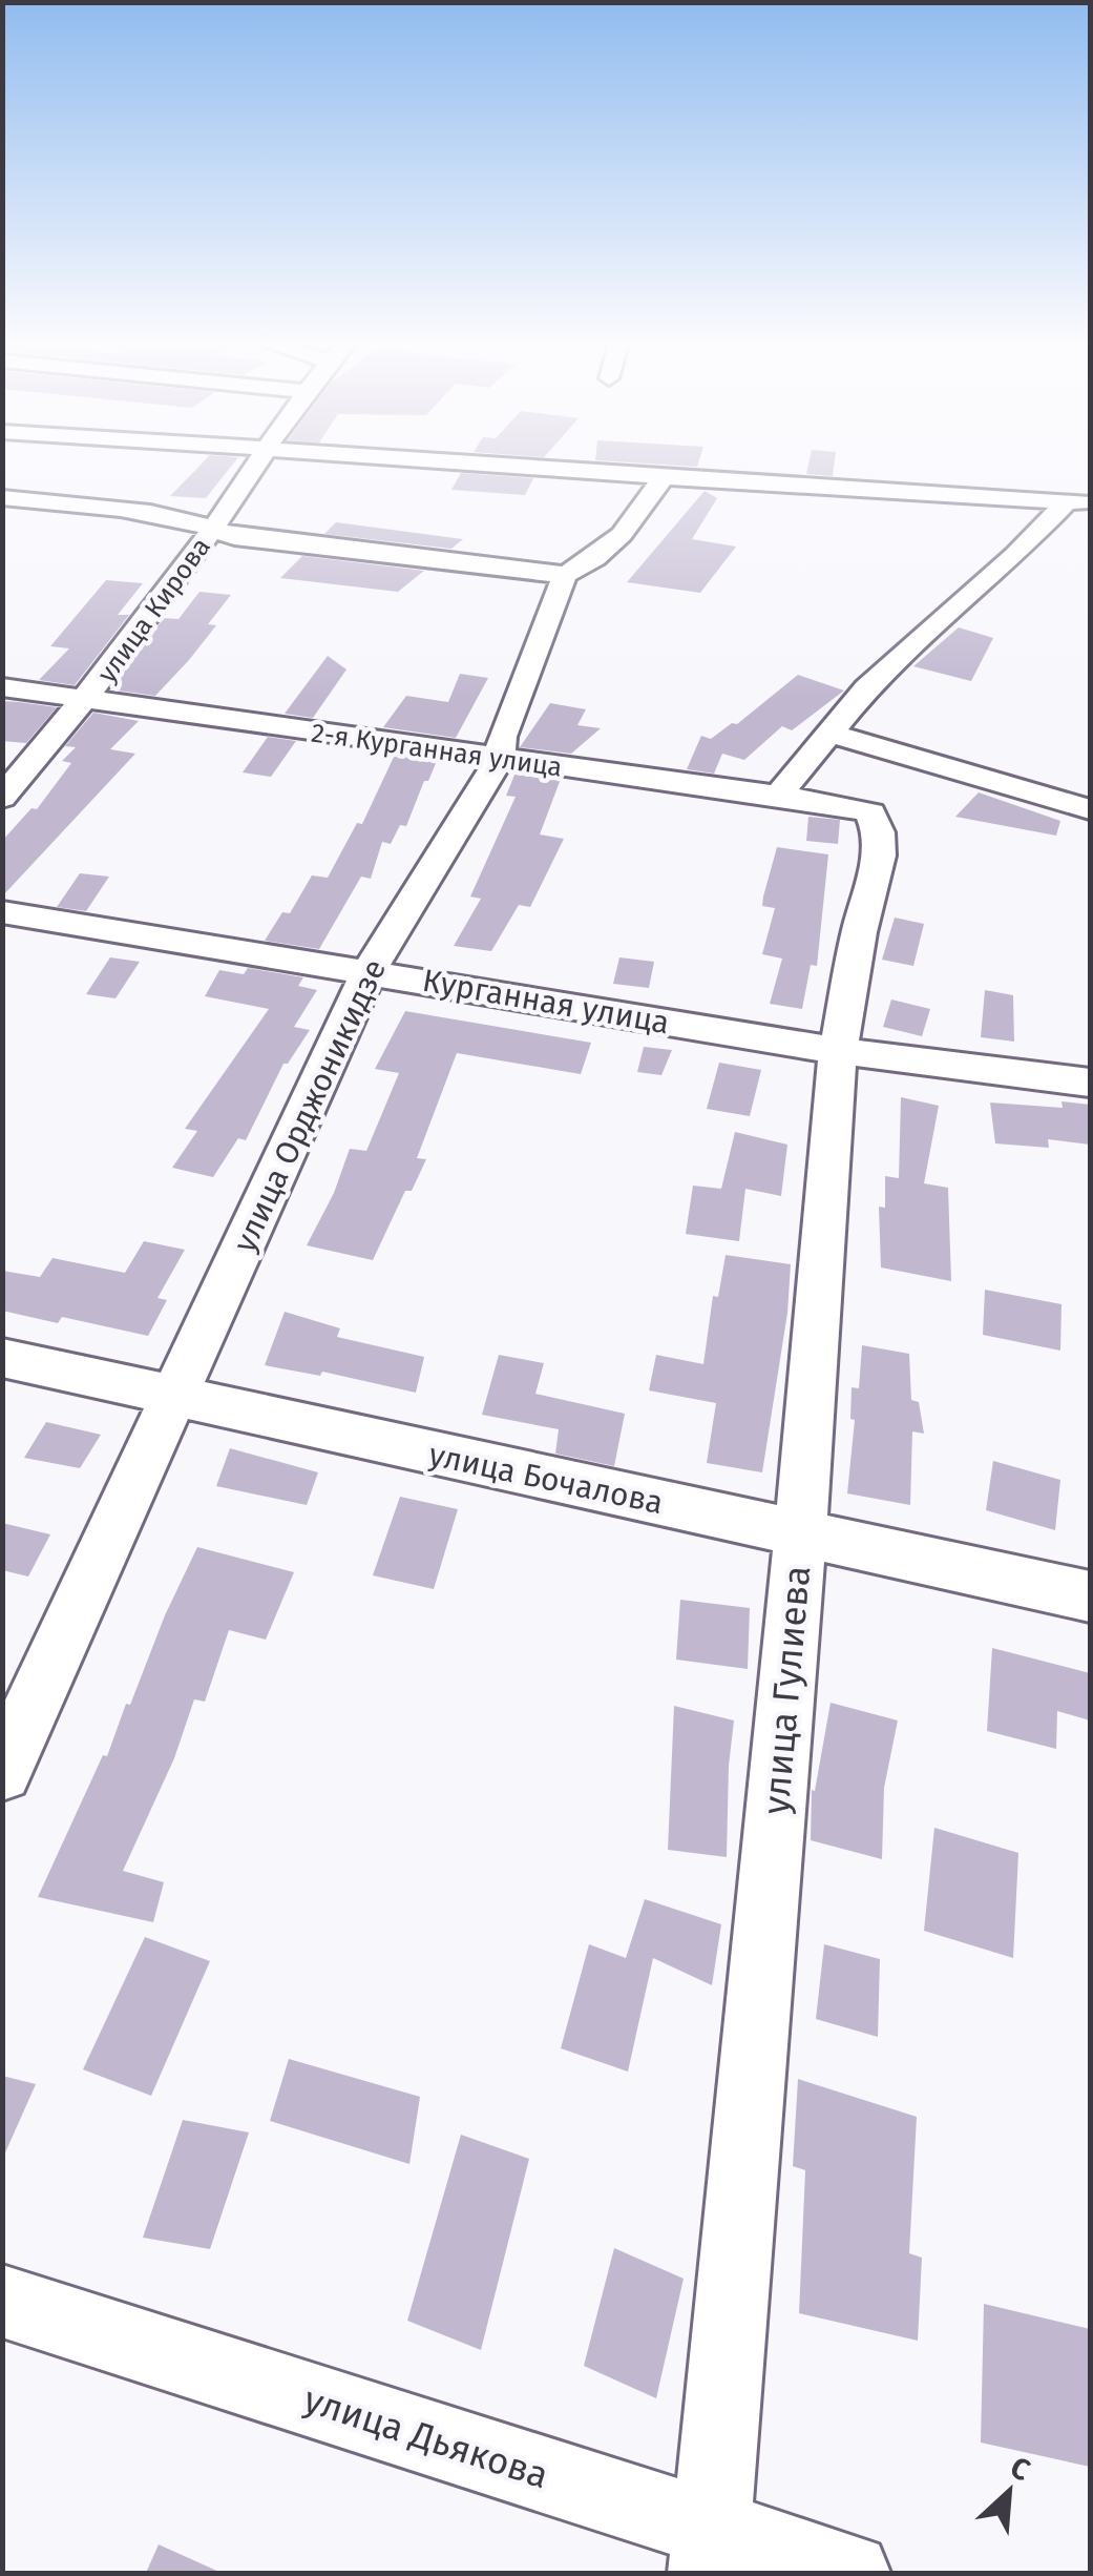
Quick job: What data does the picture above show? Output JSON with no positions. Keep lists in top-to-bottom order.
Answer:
{
  "streets": {
    "street": [
      "улица Кирова",
      "2-я Курганная улица",
      "Курганная улица",
      "улица Орджоникидзе",
      "улица Бочалова",
      "улица Гулиева",
      "улица Дьякова"
    ]
  },
  "crossings": [
    ["улица Кирова", "2-я Курганная улица"],
    ["2-я Курганная улица", "улица Орджоникидзе"],
    ["2-я Курганная улица", "улица Гулиева"],
    ["Курганная улица", "улица Орджоникидзе"],
    ["Курганная улица", "улица Гулиева"],
    ["улица Орджоникидзе", "улица Бочалова"],
    ["улица Бочалова", "улица Гулиева"],
    ["улица Гулиева", "улица Дьякова"]
  ],
  "north": "top right"
}
